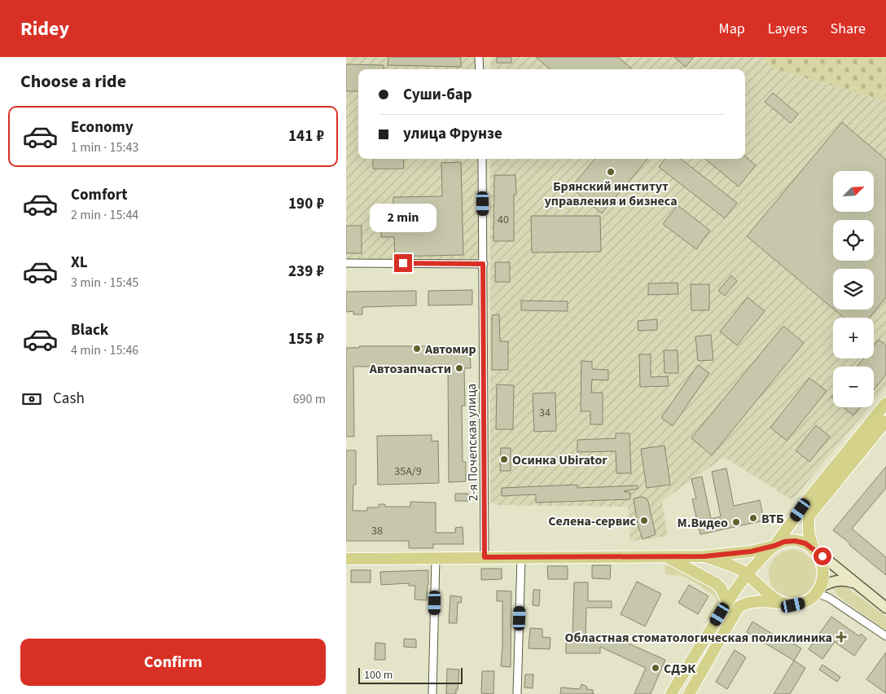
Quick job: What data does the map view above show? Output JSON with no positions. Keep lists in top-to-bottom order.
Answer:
{
  "streets": {
    "street": ["2-я Почепская улица"]
  },
  "places": {
    "other": [
      "Брянский институт управления и бизнеса",
      "Автомир",
      "Автозапчасти",
      "Осинка Ubirator",
      "ВТБ",
      "Селена-сервис",
      "М.Видео",
      "СДЭК"
    ],
    "health": ["Областная стоматологическая поликлиника"]
  },
  "house_numbers": [
    "40",
    "34",
    "35А/9",
    "38"
  ],
  "scale_bar": "100 m",
  "north": "top right",
  "page": {
    "header": "Ridey",
    "nav": ["Map", "Layers", "Share"],
    "heading": "Choose a ride",
    "banner": ["Суши-бар", "улица Фрунзе"],
    "list": [
      {
        "name": "Economy",
        "note": "1 min · 15:43",
        "value": "141 ₽"
      },
      {
        "name": "Comfort",
        "note": "2 min · 15:44",
        "value": "190 ₽"
      },
      {
        "name": "XL",
        "note": "3 min · 15:45",
        "value": "239 ₽"
      },
      {
        "name": "Black",
        "note": "4 min · 15:46",
        "value": "155 ₽"
      }
    ],
    "map_buttons": ["+", "−"],
    "bubble": "2 min",
    "pay": ["Cash", "690 m"],
    "buttons": "Confirm",
    "scale": "100 m"
  }
}
